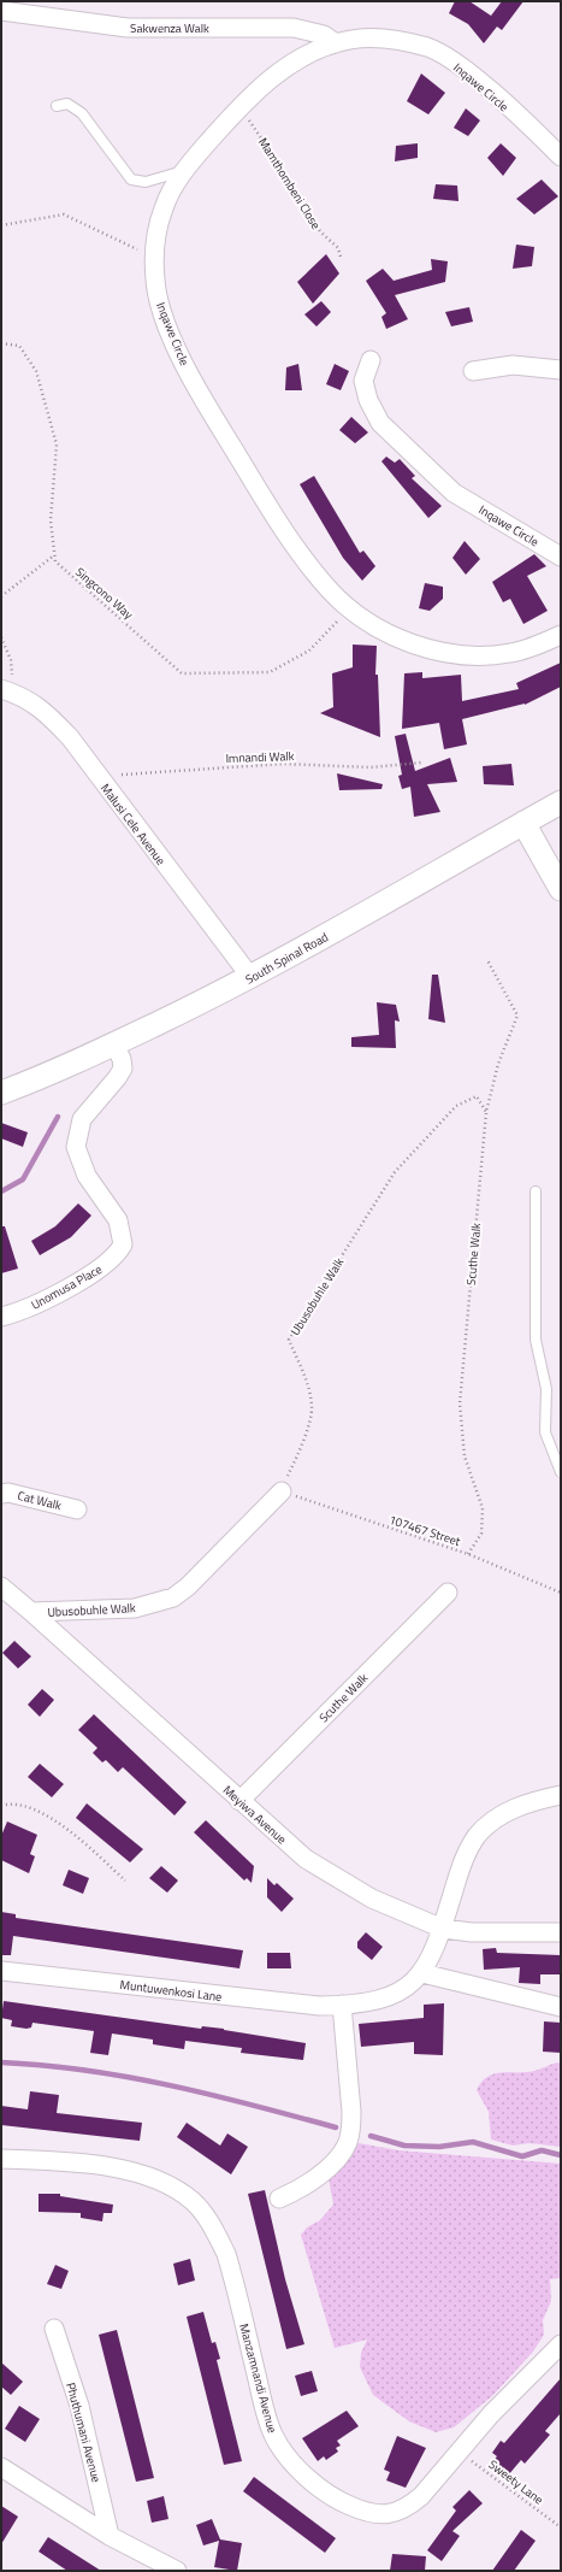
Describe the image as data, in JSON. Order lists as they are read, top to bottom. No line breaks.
{"streets":{"street":["Sakwenza Walk","Inqawe Circle","Malusi Cele Avenue","South Spinal Road","Scuthe Walk","Unomusa Place","Ubusobuhle Walk","Cat Walk","Meyiwa Avenue","Muntuwenkosi Lane","Manzamnandi Avenue","Phuthumani Avenue"],"path":["Mamthombeni Close","Singcono Way","Imnandi Walk","107467 Street","Sweety Lane"]},"crossings":[["Sakwenza Walk","Inqawe Circle"],["Inqawe Circle","Mamthombeni Close"],["Inqawe Circle","Singcono Way"],["Imnandi Walk","Malusi Cele Avenue"],["Malusi Cele Avenue","South Spinal Road"],["South Spinal Road","Unomusa Place"],["Scuthe Walk","Ubusobuhle Walk"],["Scuthe Walk","107467 Street"],["Scuthe Walk","Meyiwa Avenue"],["Ubusobuhle Walk","107467 Street"],["Ubusobuhle Walk","Meyiwa Avenue"],["Meyiwa Avenue","Muntuwenkosi Lane"],["Manzamnandi Avenue","Sweety Lane"]]}
